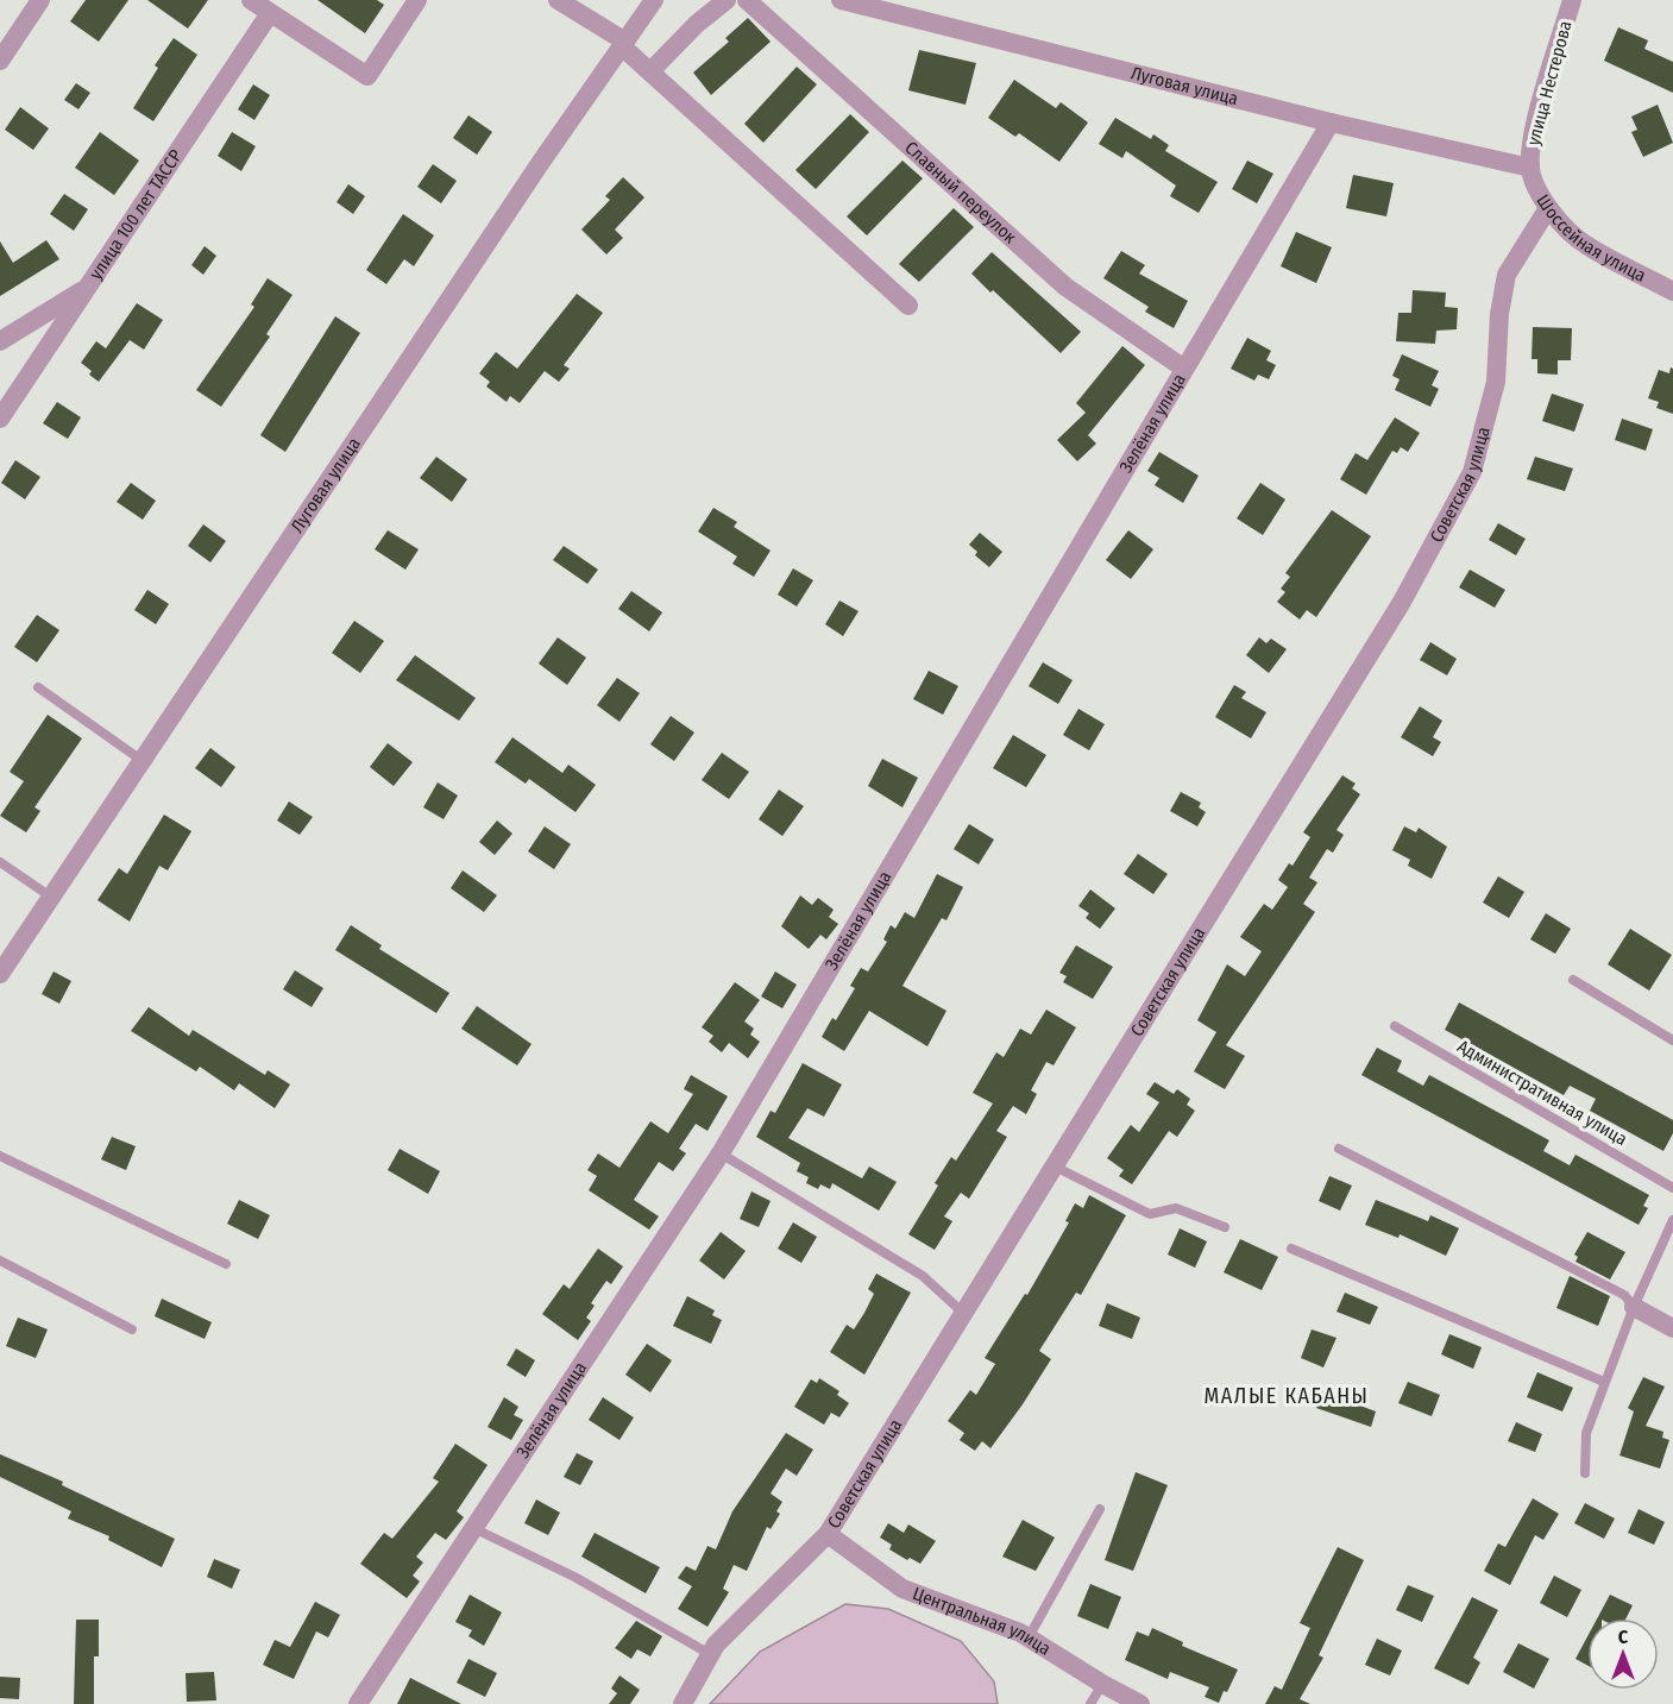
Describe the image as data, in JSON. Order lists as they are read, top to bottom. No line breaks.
{"streets":{"street":["улица Нестерова","Луговая улица","Славный переулок","улица 100 лет ТАССР","Шоссейная улица","Зелёная улица","Советская улица","Центральная улица"],"lane":["Административная улица"]},"crossings":[["улица Нестерова","Луговая улица"],["улица Нестерова","Шоссейная улица"],["Луговая улица","Шоссейная улица"],["Луговая улица","Зелёная улица"],["Славный переулок","Зелёная улица"],["Шоссейная улица","Советская улица"],["Советская улица","Центральная улица"]],"districts":["МАЛЫЕ КАБАНЫ"],"north":"top"}
